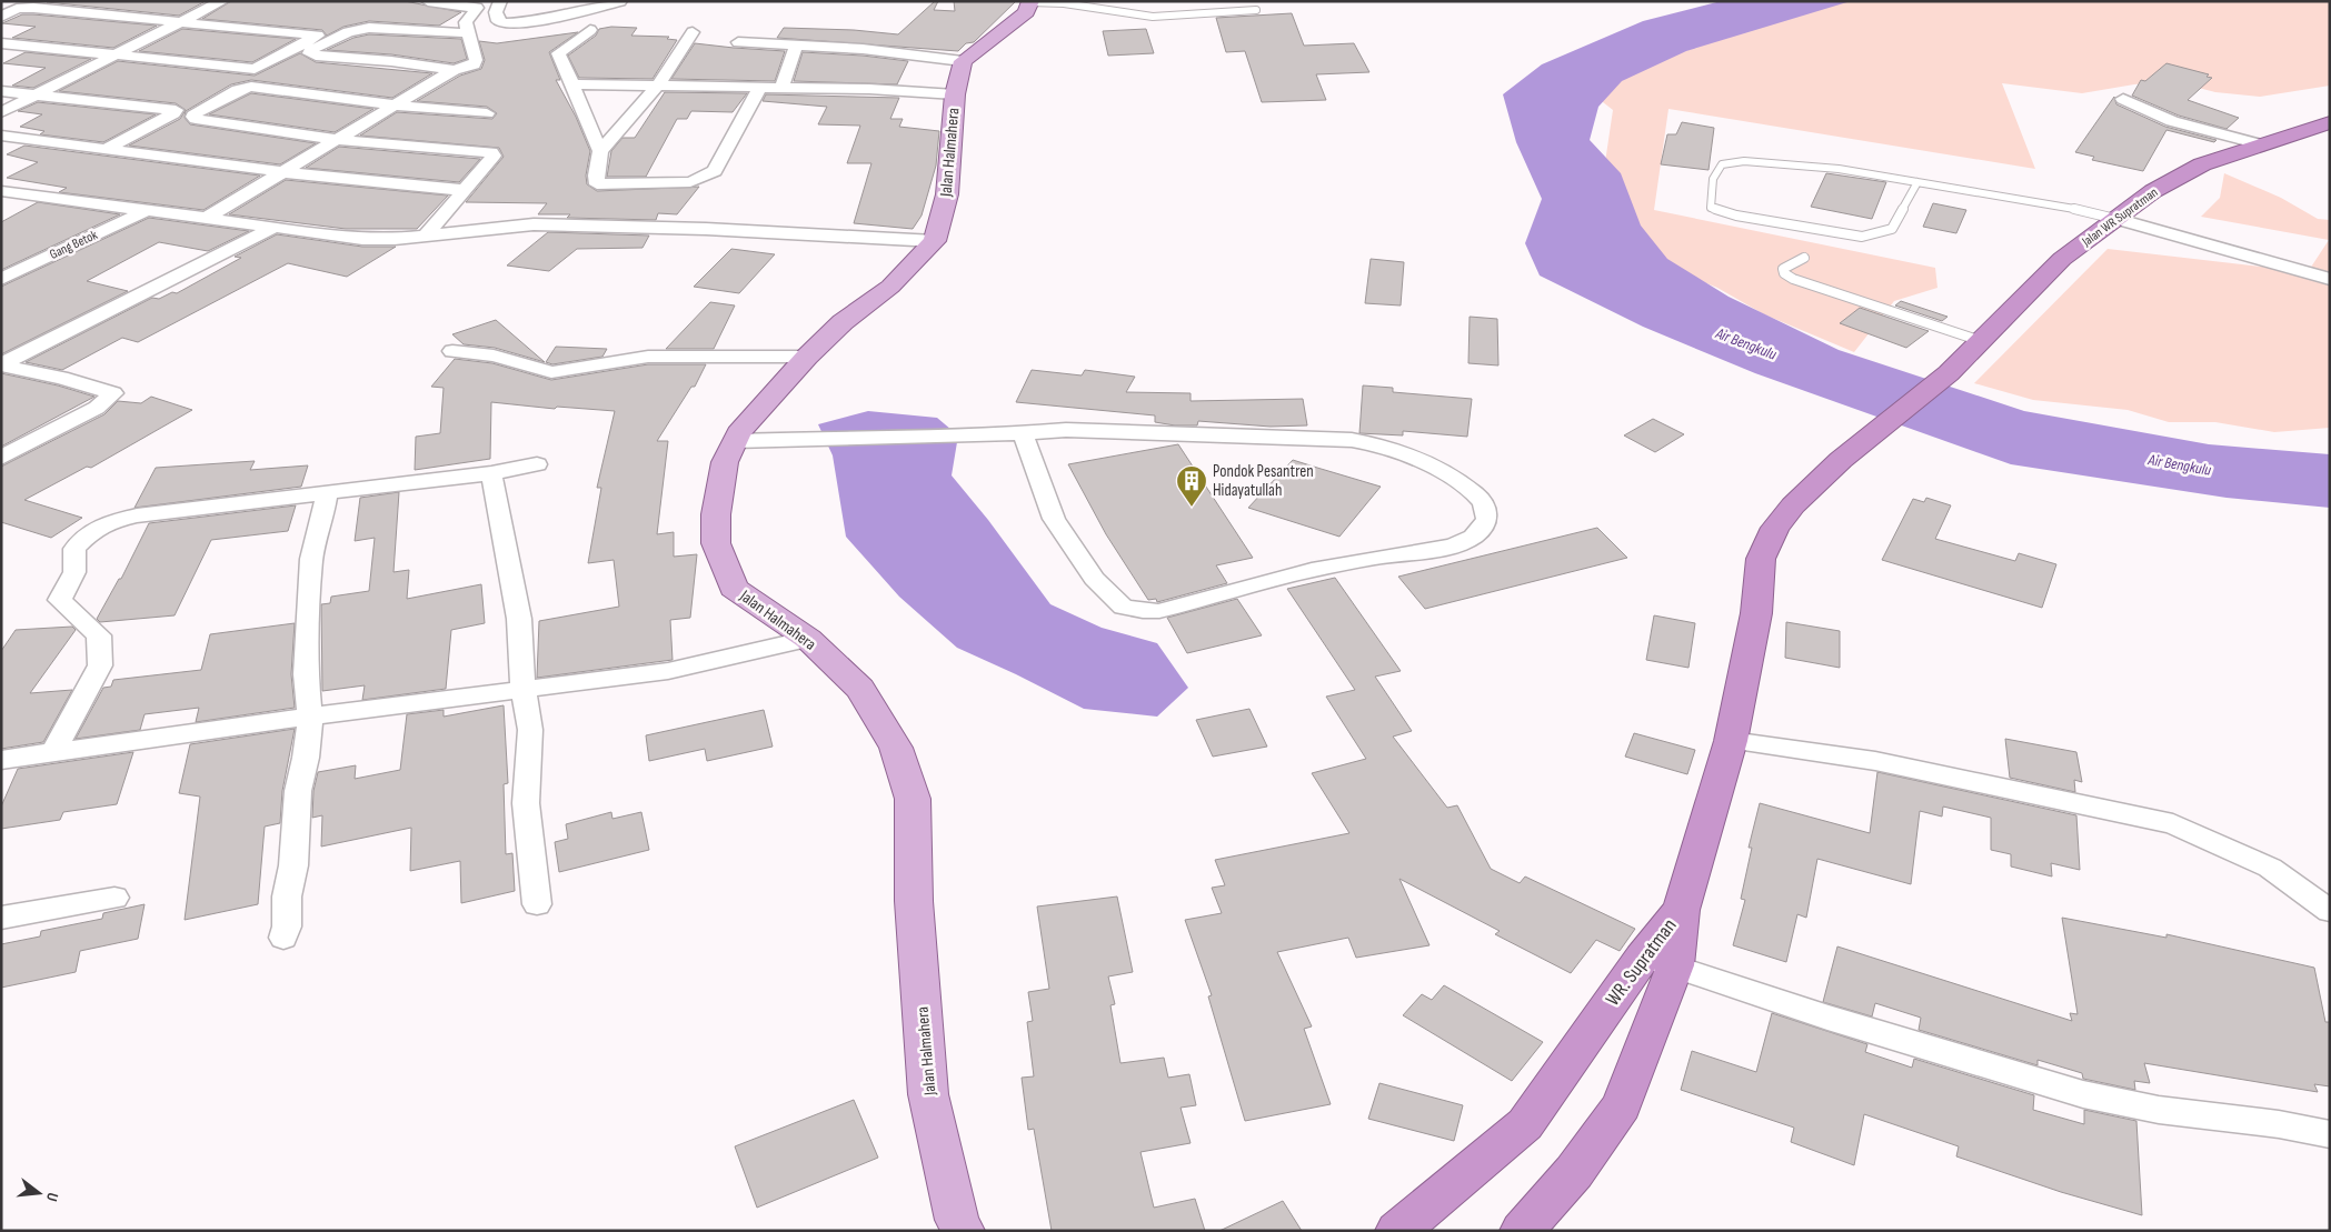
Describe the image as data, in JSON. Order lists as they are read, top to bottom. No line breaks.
{"streets":{"highway":["Jalan WR Supratman","WR. Supratman"],"main road":["Jalan Halmahera"],"street":["Gang Betok"]},"crossings":[["Jalan WR Supratman","WR. Supratman"]],"water":["Air Bengkulu"],"places":{"building":["Pondok Pesantren Hidayatullah"]},"north":"right"}
